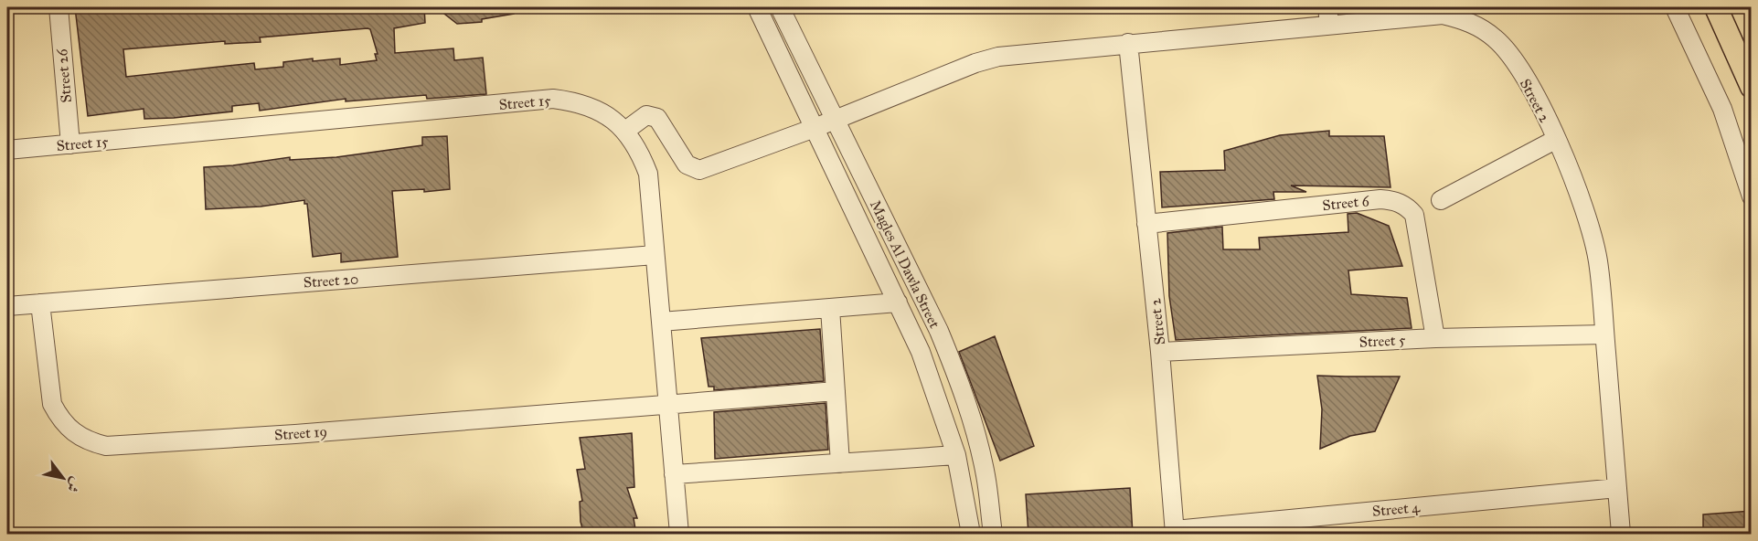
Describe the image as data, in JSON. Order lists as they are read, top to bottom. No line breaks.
{"streets":{"street":["Street 26","Street 2","Street 15","Street 6","Magles Al Dawla Street","Street 20","Street 5","Street 19","Street 4"]},"crossings":[["Street 26","Street 15"],["Street 2","Street 15"],["Street 2","Street 6"],["Street 2","Magles Al Dawla Street"],["Street 2","Street 5"],["Street 2","Street 4"],["Street 15","Street 20"],["Street 15","Street 19"],["Street 6","Street 5"],["Street 20","Street 19"]],"north":"bottom right"}
